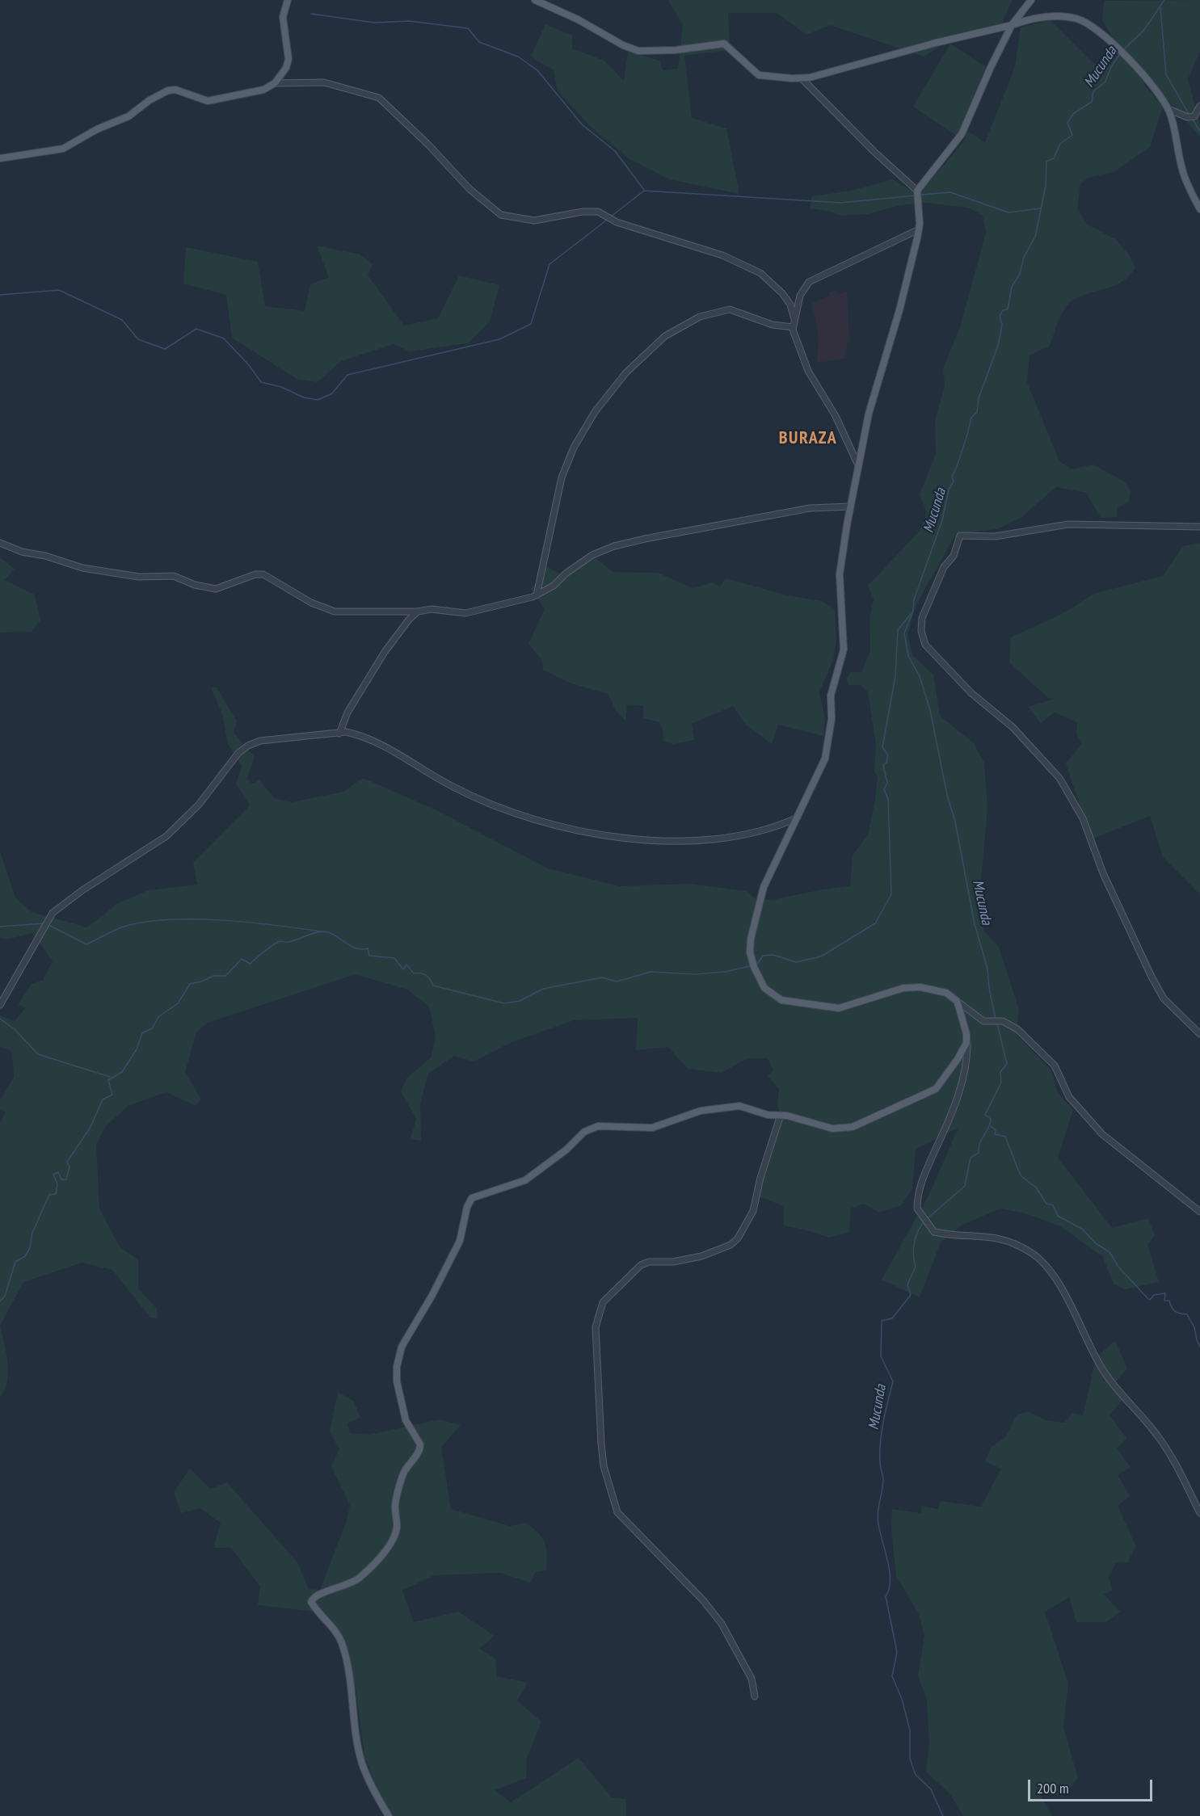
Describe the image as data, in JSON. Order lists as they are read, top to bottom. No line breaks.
{"districts":["BURAZA"],"water":["Mucunda"],"scale_bar":"200 m"}
